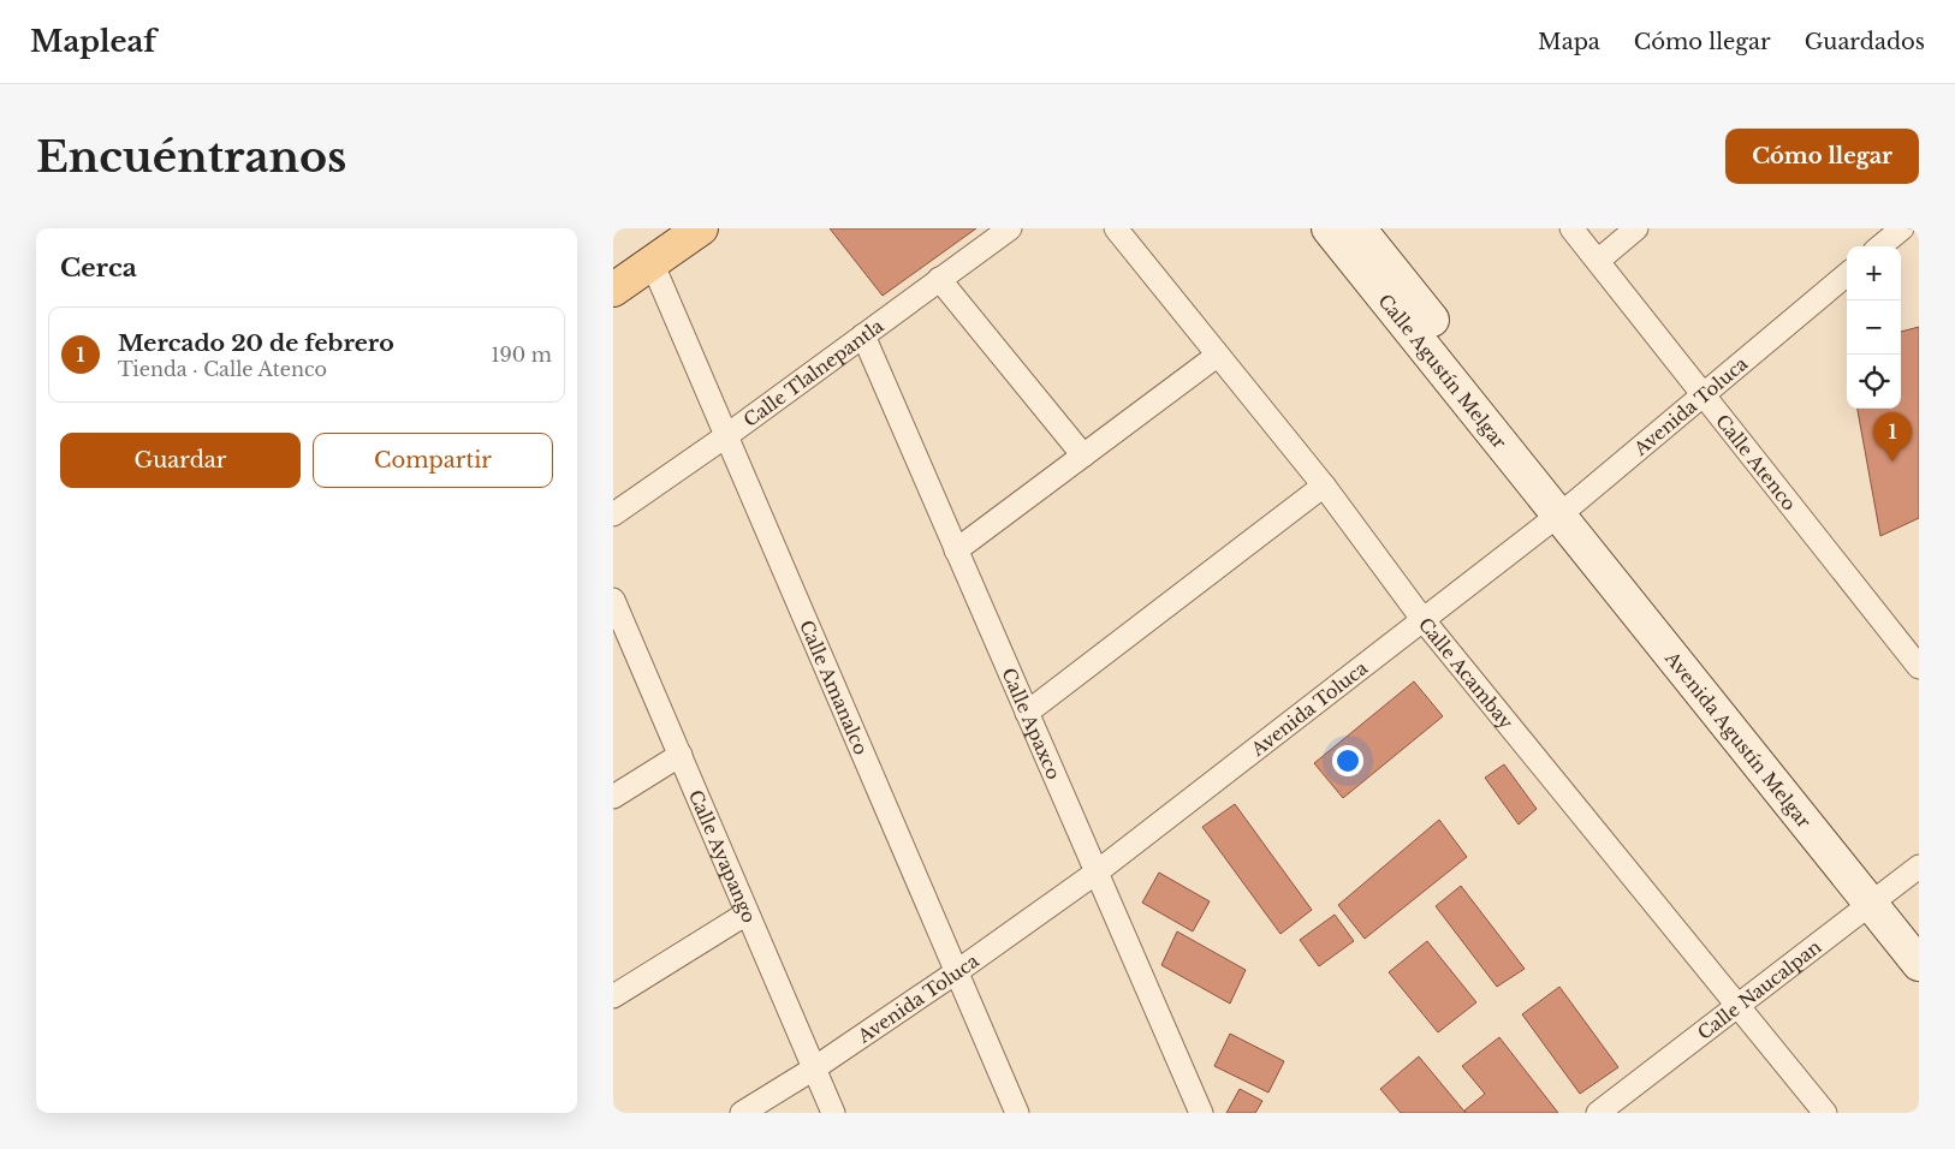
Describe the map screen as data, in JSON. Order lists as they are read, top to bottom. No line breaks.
{"streets":{"street":["Calle Agustín Melgar","Calle Tlalnepantla","Avenida Toluca","Calle Atenco","Calle Acambay","Calle Amanalco","Calle Apaxco","Avenida Agustín Melgar","Calle Ayapango","Calle Naucalpan"]},"crossings":[["Calle Agustín Melgar","Avenida Toluca"],["Calle Agustín Melgar","Avenida Agustín Melgar"],["Calle Tlalnepantla","Calle Amanalco"],["Calle Tlalnepantla","Calle Apaxco"],["Avenida Toluca","Calle Atenco"],["Avenida Toluca","Calle Acambay"],["Avenida Toluca","Calle Amanalco"],["Avenida Toluca","Calle Apaxco"],["Avenida Toluca","Avenida Agustín Melgar"],["Avenida Toluca","Calle Ayapango"],["Calle Acambay","Calle Naucalpan"],["Avenida Agustín Melgar","Calle Naucalpan"]],"page":{"header":"Mapleaf","nav":["Mapa","Cómo llegar","Guardados"],"buttons":["Cómo llegar",["Guardar","Compartir"]],"title":"Encuéntranos","heading":"Cerca","map_buttons":["+","−"],"list":[{"mark":"1","name":"Mercado 20 de febrero","note":"Tienda · Calle Atenco","value":"190 m"}],"pins":"1"}}
